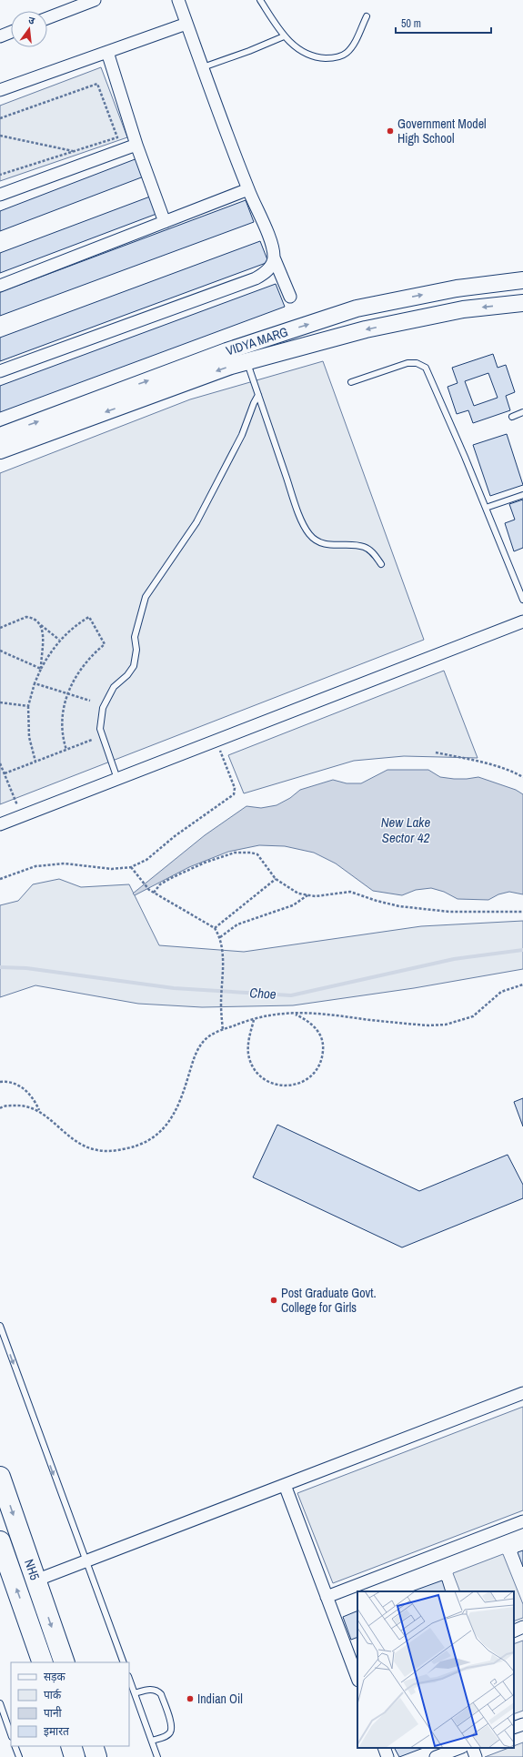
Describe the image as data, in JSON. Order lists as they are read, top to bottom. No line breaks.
{"streets":{"highway":["NH5"],"main road":["VIDYA MARG"]},"water":["New Lake Sector 42","Choe"],"places":["Government Model High School","Post Graduate Govt. College for Girls","Indian Oil"],"legend":["सड़क","पार्क","पानी","इमारत"],"scale_bar":"50 m","north":"top"}
